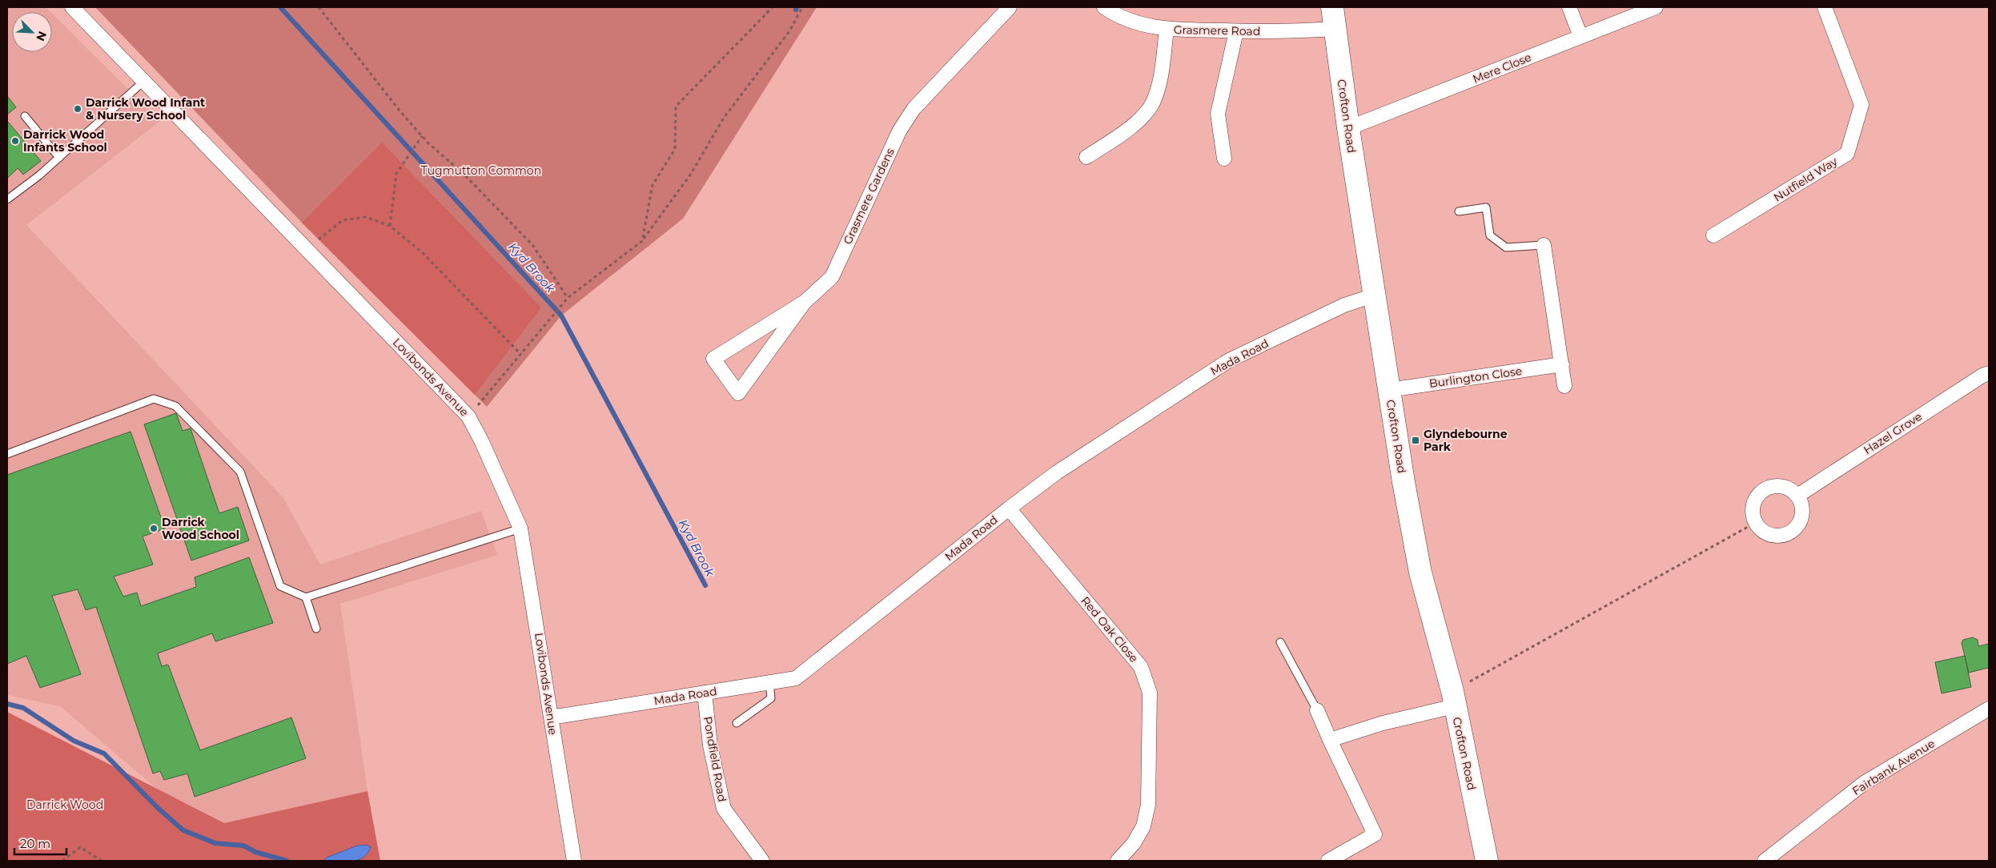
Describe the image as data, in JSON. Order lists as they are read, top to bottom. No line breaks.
{"streets":{"main road":["Crofton Road"],"street":["Grasmere Road","Mere Close","Nutfield Way","Grasmere Gardens","Mada Road","Lovibonds Avenue","Burlington Close","Hazel Grove","Red Oak Close","Pondfield Road","Fairbank Avenue"]},"crossings":[["Grasmere Road","Crofton Road"],["Mere Close","Crofton Road"],["Crofton Road","Mada Road"],["Crofton Road","Burlington Close"],["Mada Road","Lovibonds Avenue"],["Mada Road","Red Oak Close"],["Mada Road","Pondfield Road"]],"water":["Kyd Brook"],"parks":["Tugmutton Common","Darrick Wood"],"places":{"other":["Darrick Wood Infant & Nursery School","Darrick Wood Infants School","Darrick Wood School"],"transit":["Glyndebourne Park"]},"scale_bar":"20 m","north":"bottom right"}
